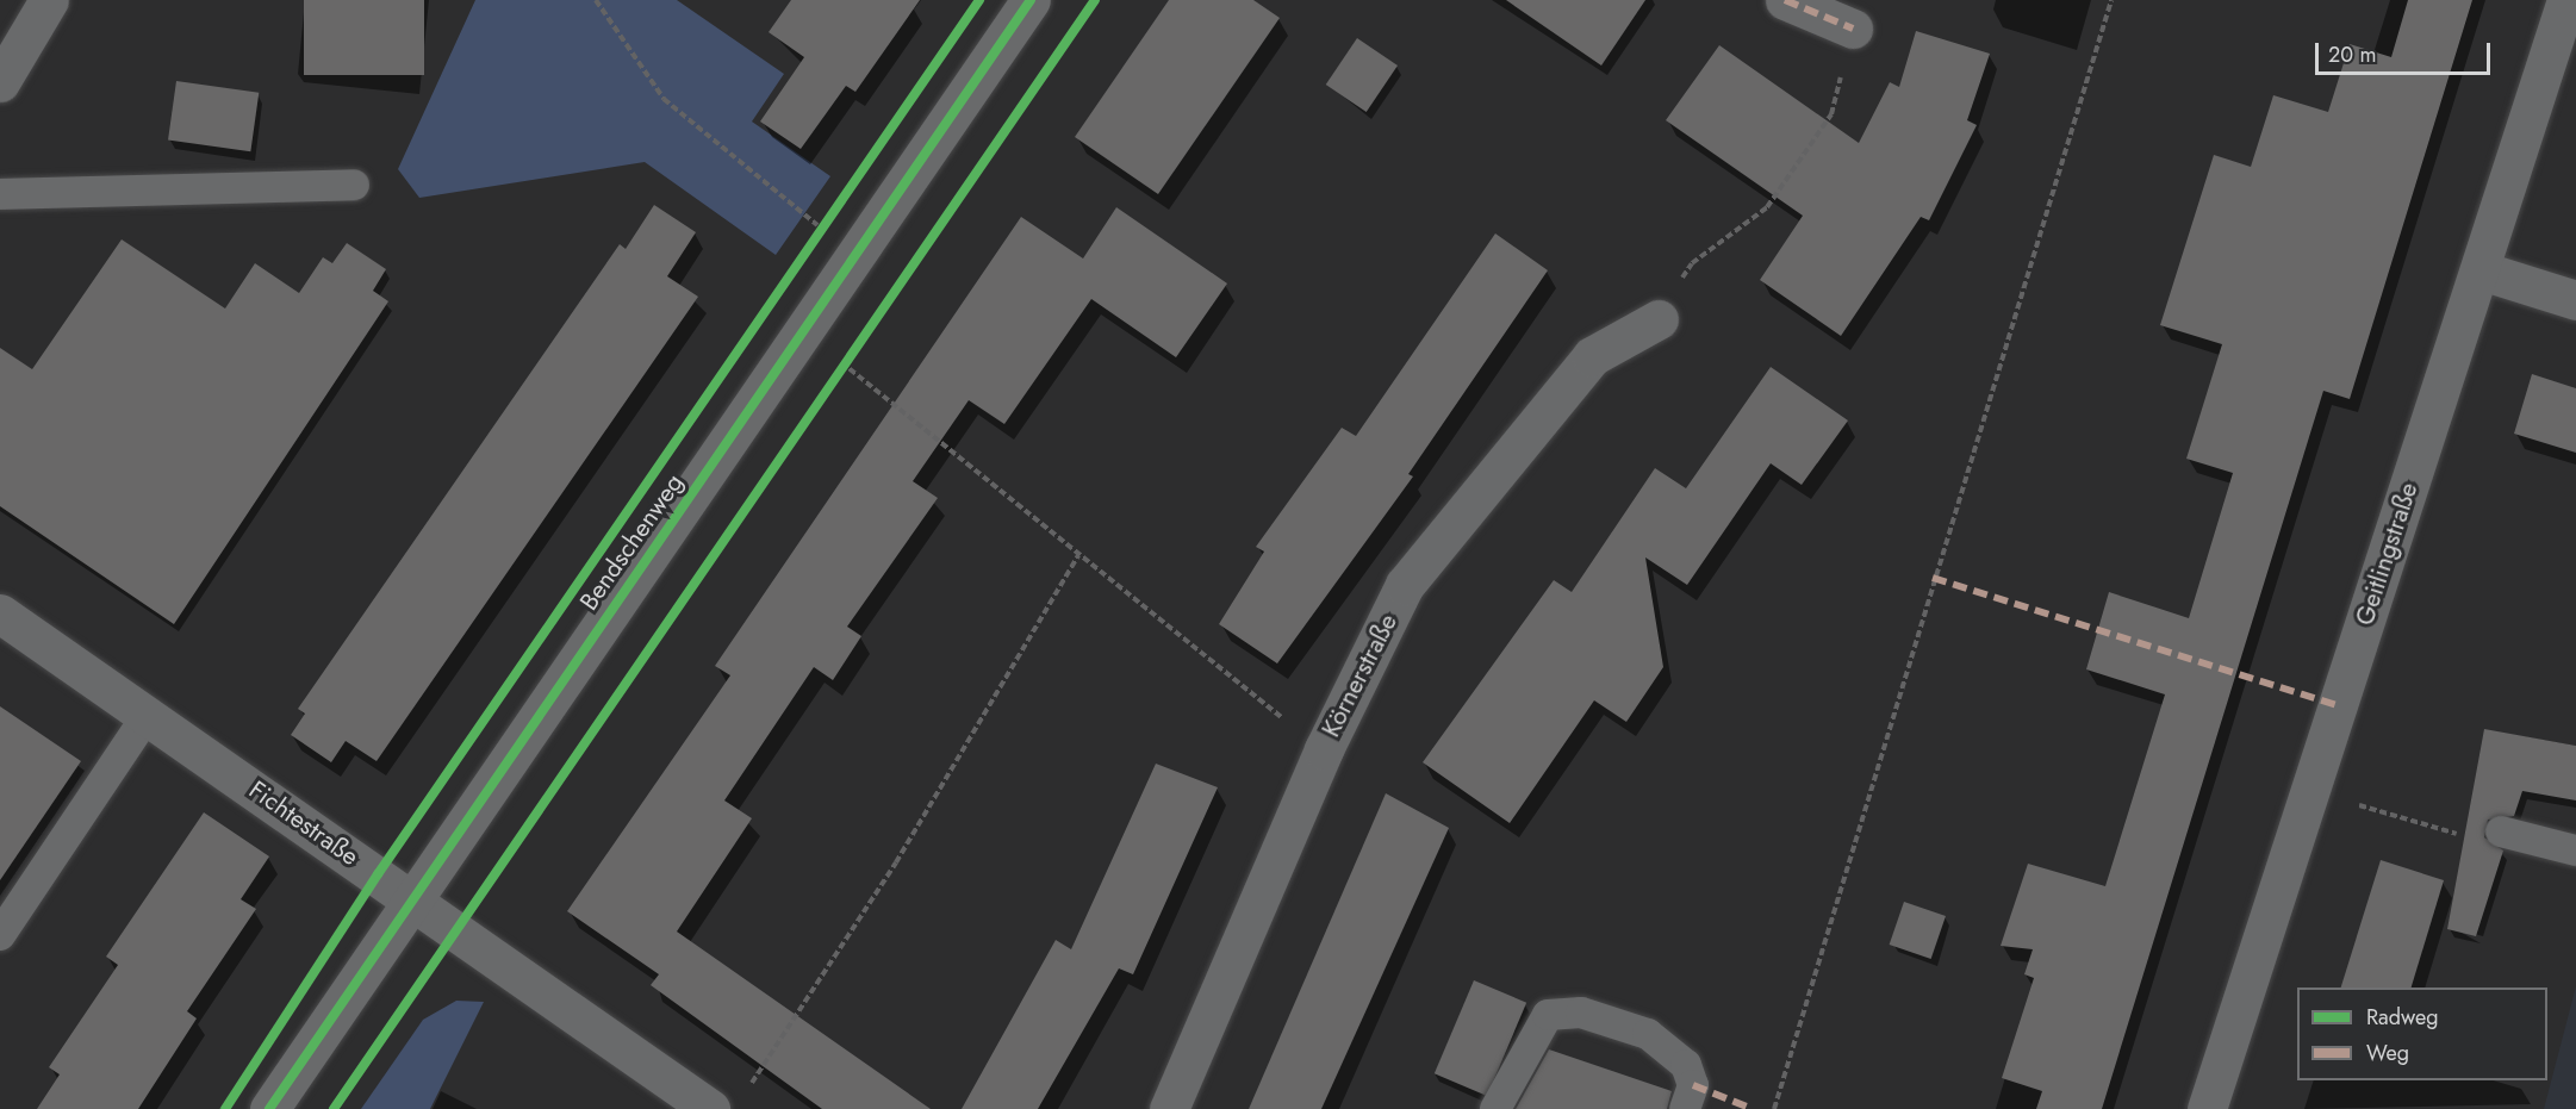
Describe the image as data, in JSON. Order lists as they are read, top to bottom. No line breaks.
{"streets":{"street":["Bendschenweg","Geitlingstraße","Körnerstraße","Fichtestraße"]},"crossings":[["Bendschenweg","Fichtestraße"]],"legend":["Radweg","Weg"],"scale_bar":"20 m"}
